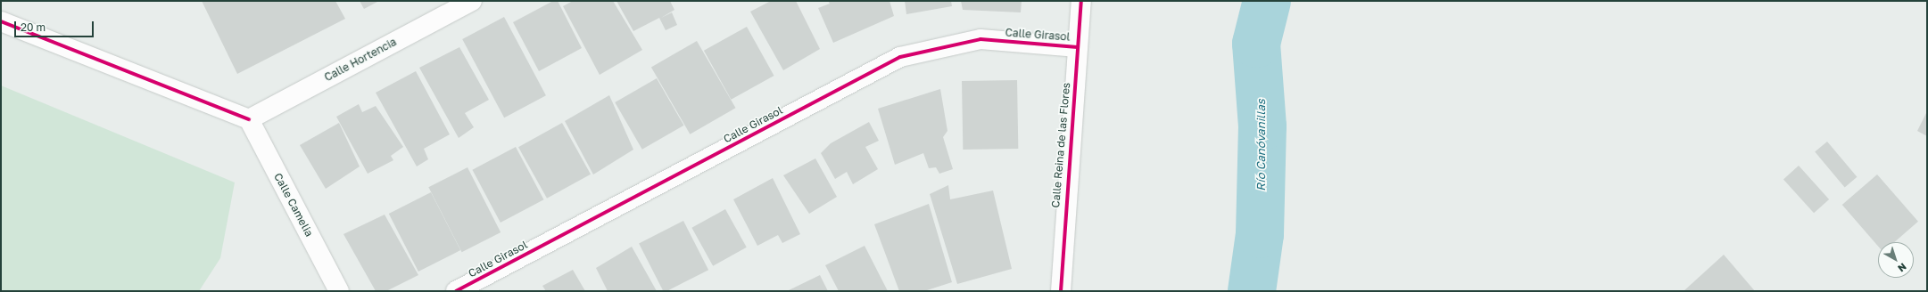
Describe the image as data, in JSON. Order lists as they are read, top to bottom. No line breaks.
{"streets":{"street":["Calle Girasol","Calle Hortencia","Calle Reina de las Flores","Calle Camelia"]},"crossings":[["Calle Girasol","Calle Reina de las Flores"],["Calle Hortencia","Calle Camelia"]],"water":["Río Canóvanillas"],"scale_bar":"20 m","north":"bottom right"}
